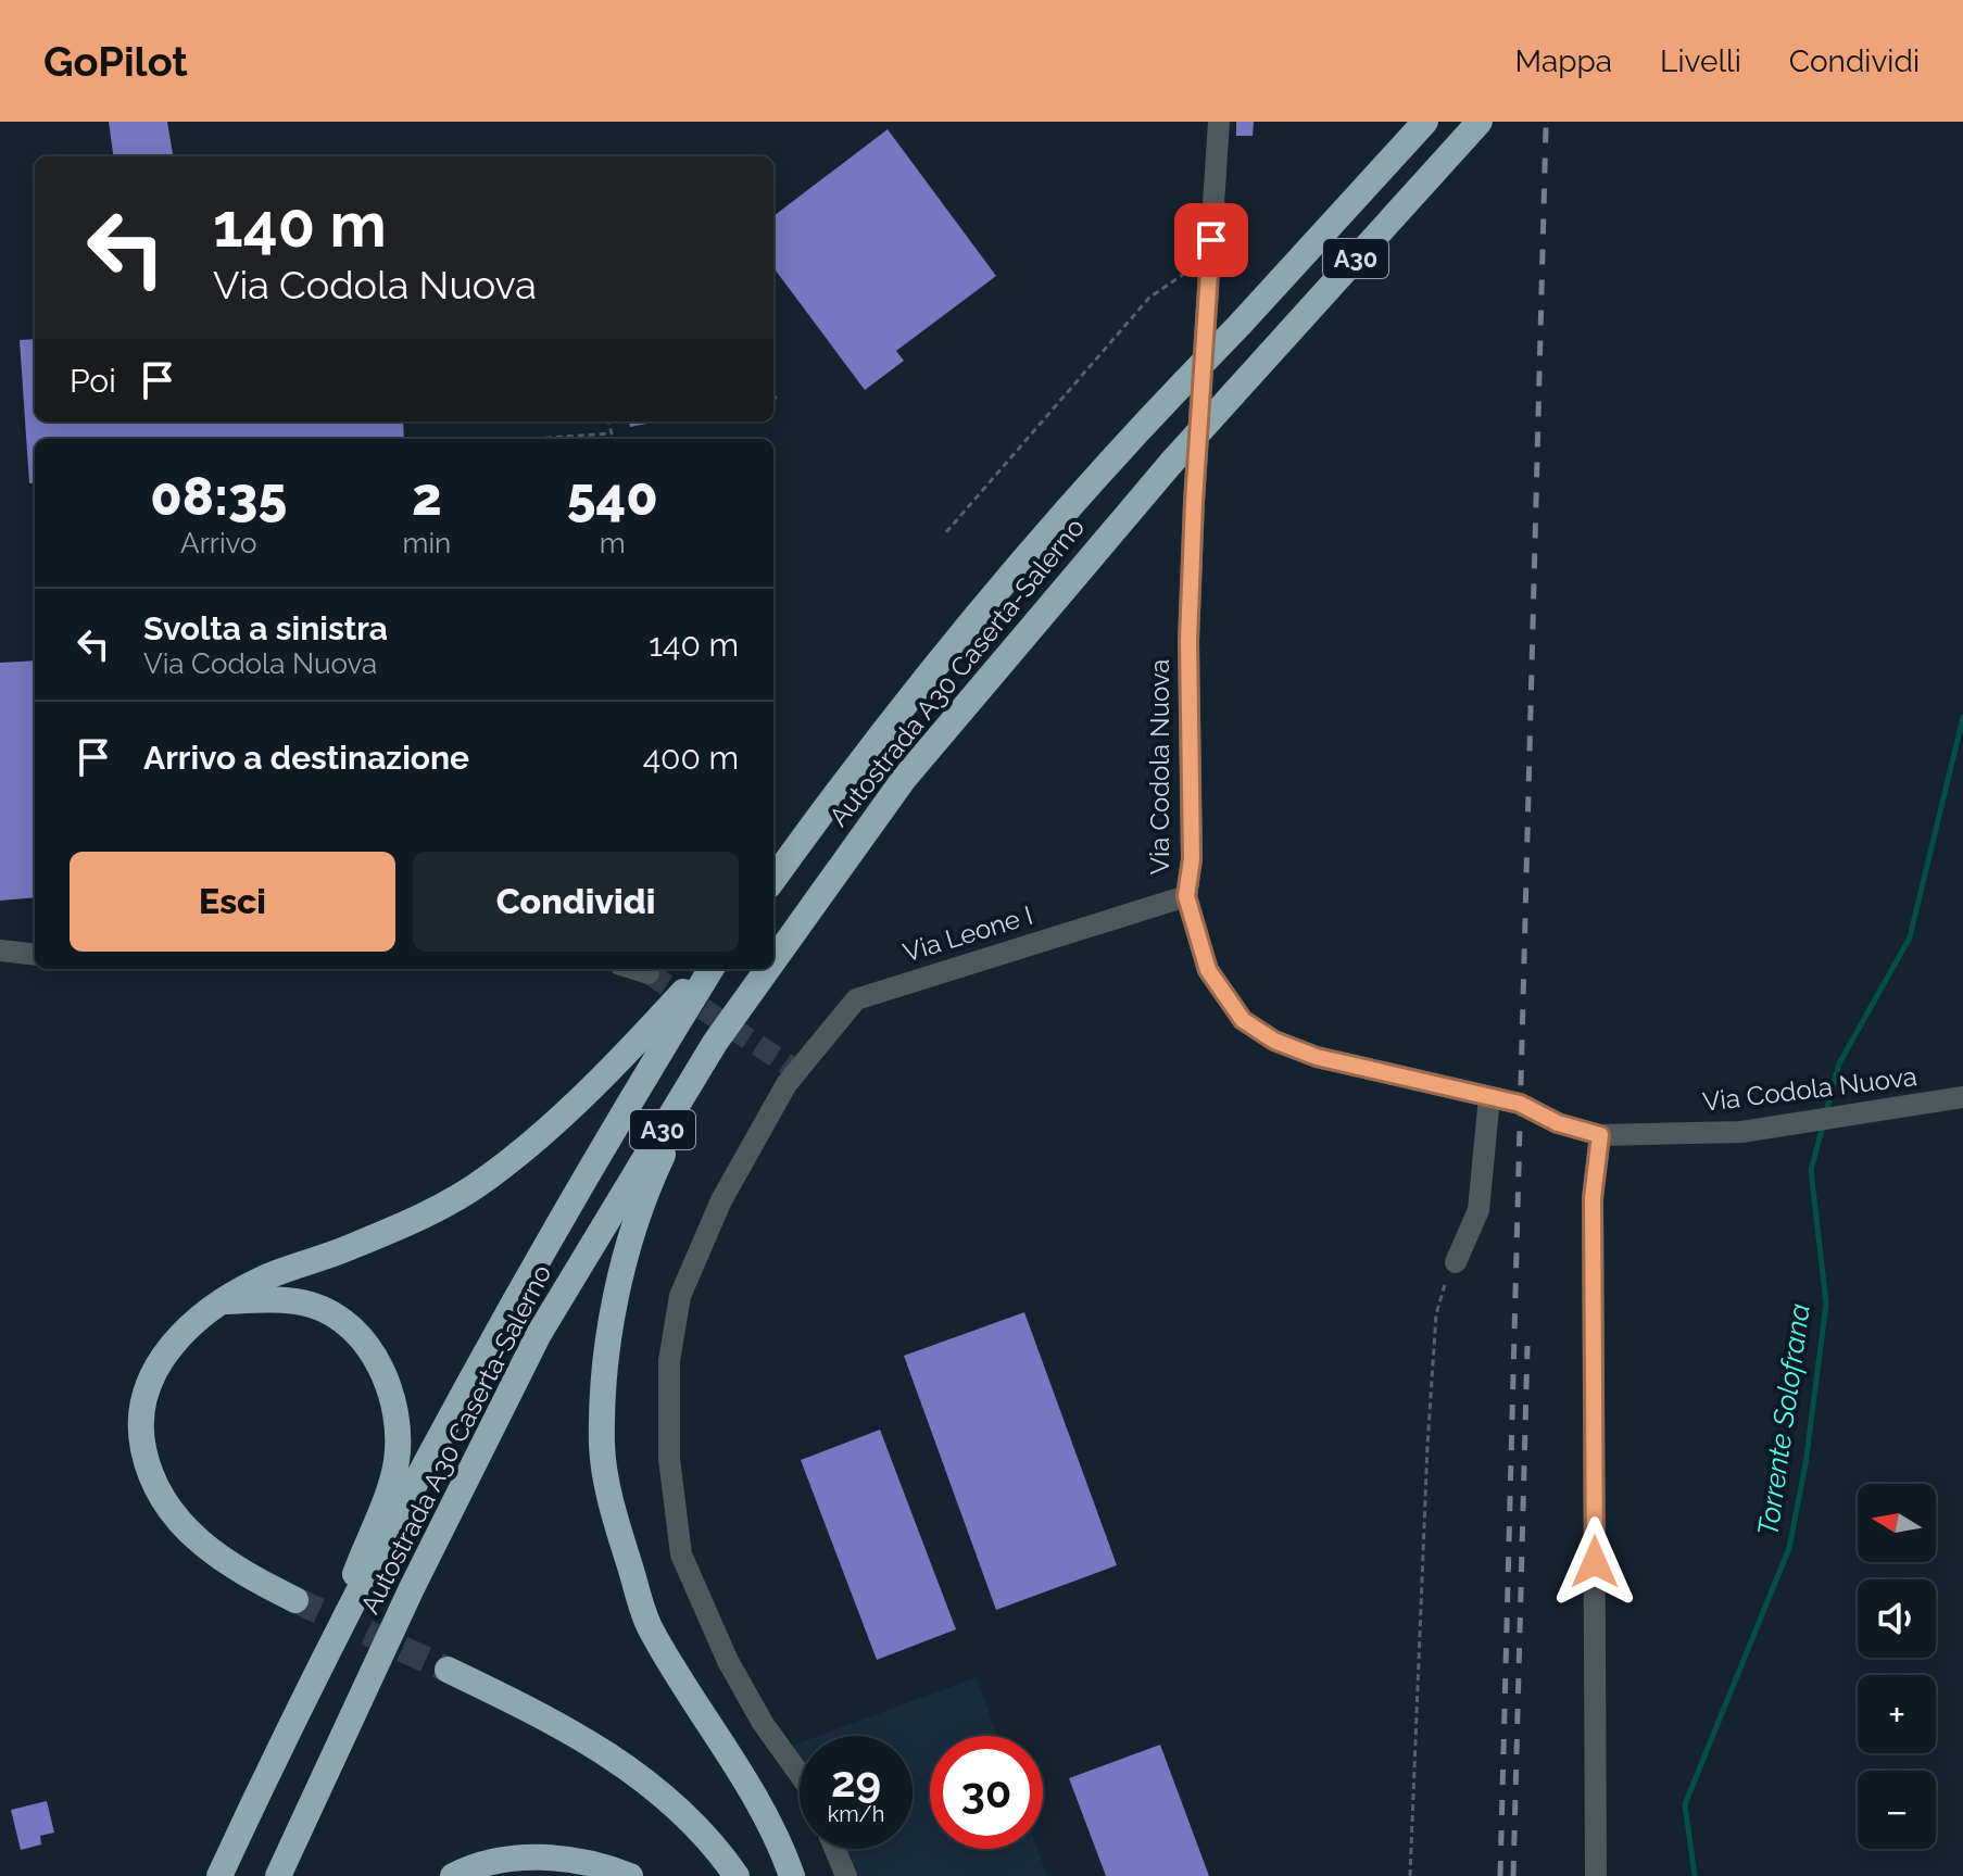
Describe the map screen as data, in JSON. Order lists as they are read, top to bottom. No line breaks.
{"streets":{"highway":["A30","Autostrada A30 Caserta-Salerno"],"street":["Via Codola Nuova","Via Leone I"]},"crossings":[["Via Codola Nuova","Via Leone I"]],"water":["Torrente Solofrana"],"north":"left","page":{"header":"GoPilot","nav":["Mappa","Livelli","Condividi"],"turn":["140 m","Via Codola Nuova"],"then":"Poi","eta":["08:35","Arrivo","2","min","540","m"],"list":[{"name":"Svolta a sinistra","note":"Via Codola Nuova","value":"140 m"},{"name":"Arrivo a destinazione","value":"400 m"}],"buttons":["Esci","Condividi"],"map_buttons":["+","−"],"speed":"29 km/h","limit":"30"}}
